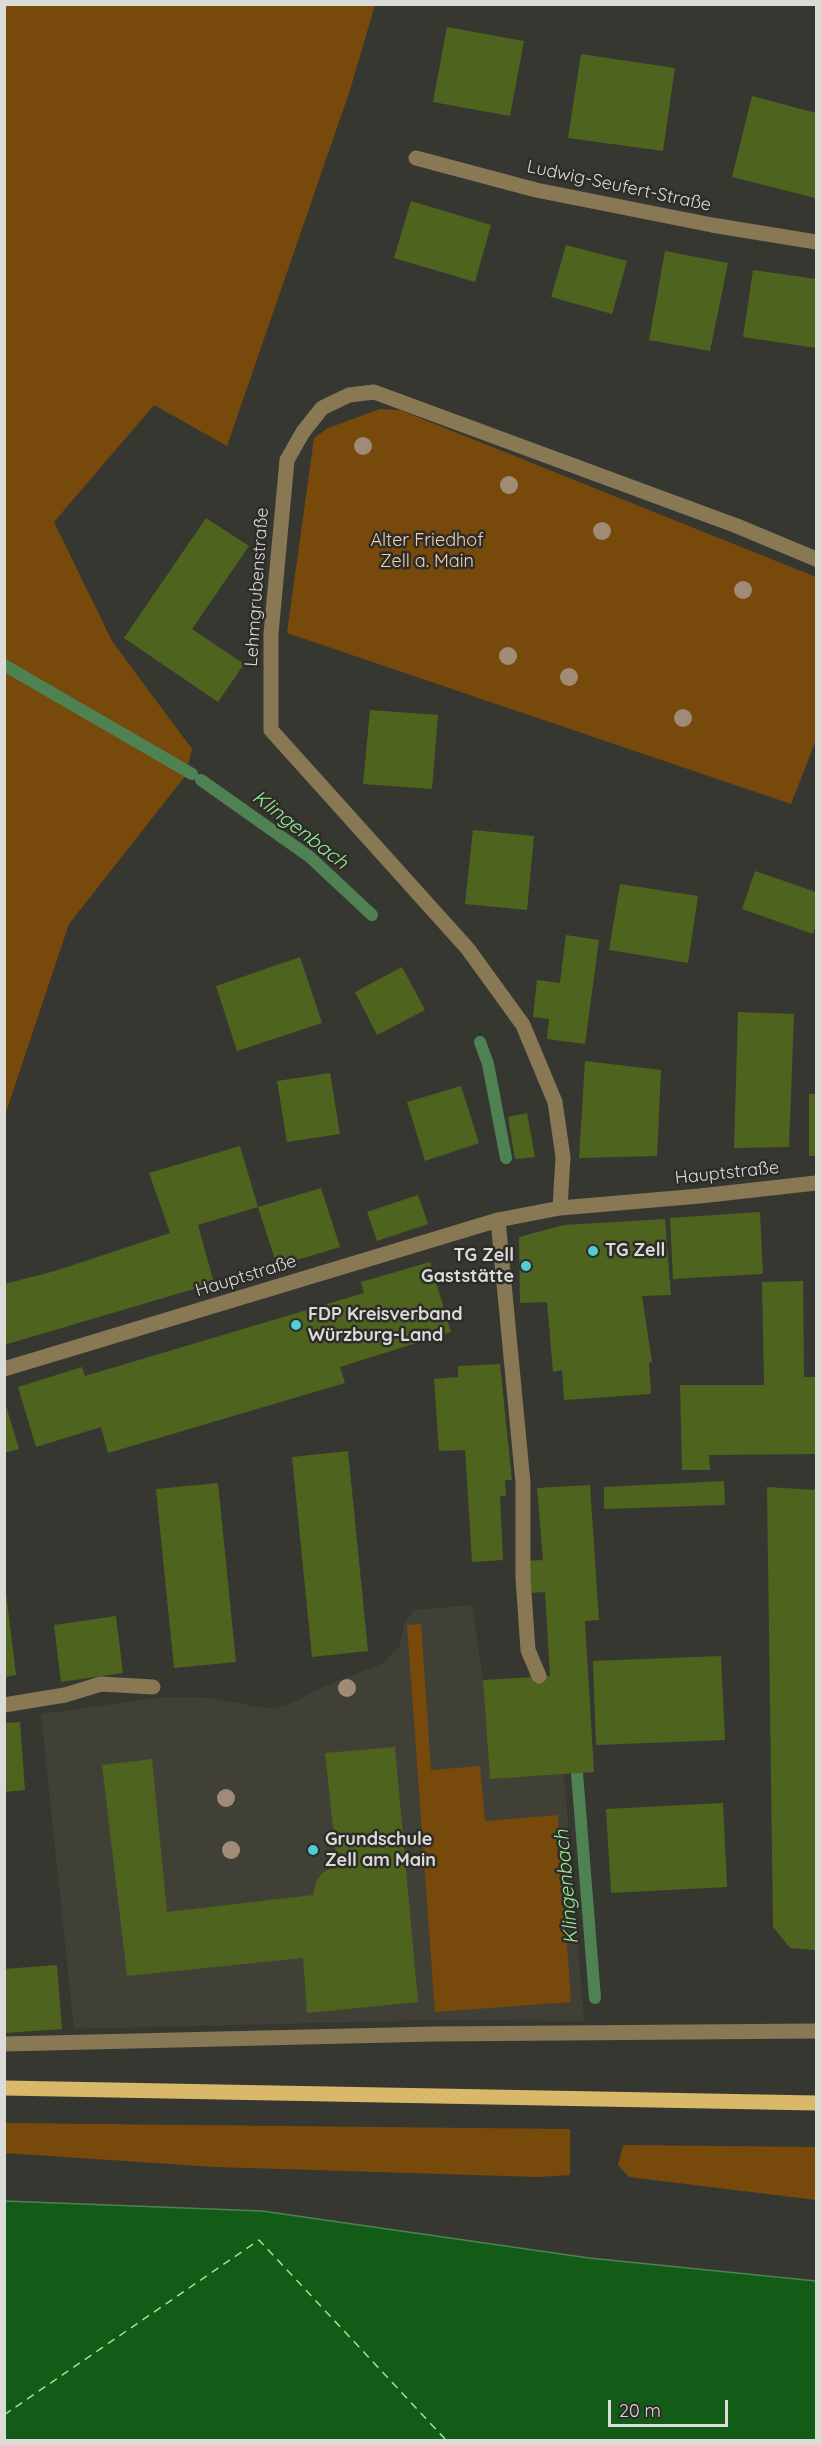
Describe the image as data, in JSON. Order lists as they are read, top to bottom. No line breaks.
{"streets":{"street":["Ludwig-Seufert-Straße","Lehmgrubenstraße","Hauptstraße"]},"crossings":[["Lehmgrubenstraße","Hauptstraße"]],"water":["Klingenbach"],"parks":["Alter Friedhof Zell a. Main"],"places":["TG Zell","TG Zell Gaststätte","FDP Kreisverband Würzburg-Land","Grundschule Zell am Main"],"scale_bar":"20 m"}
